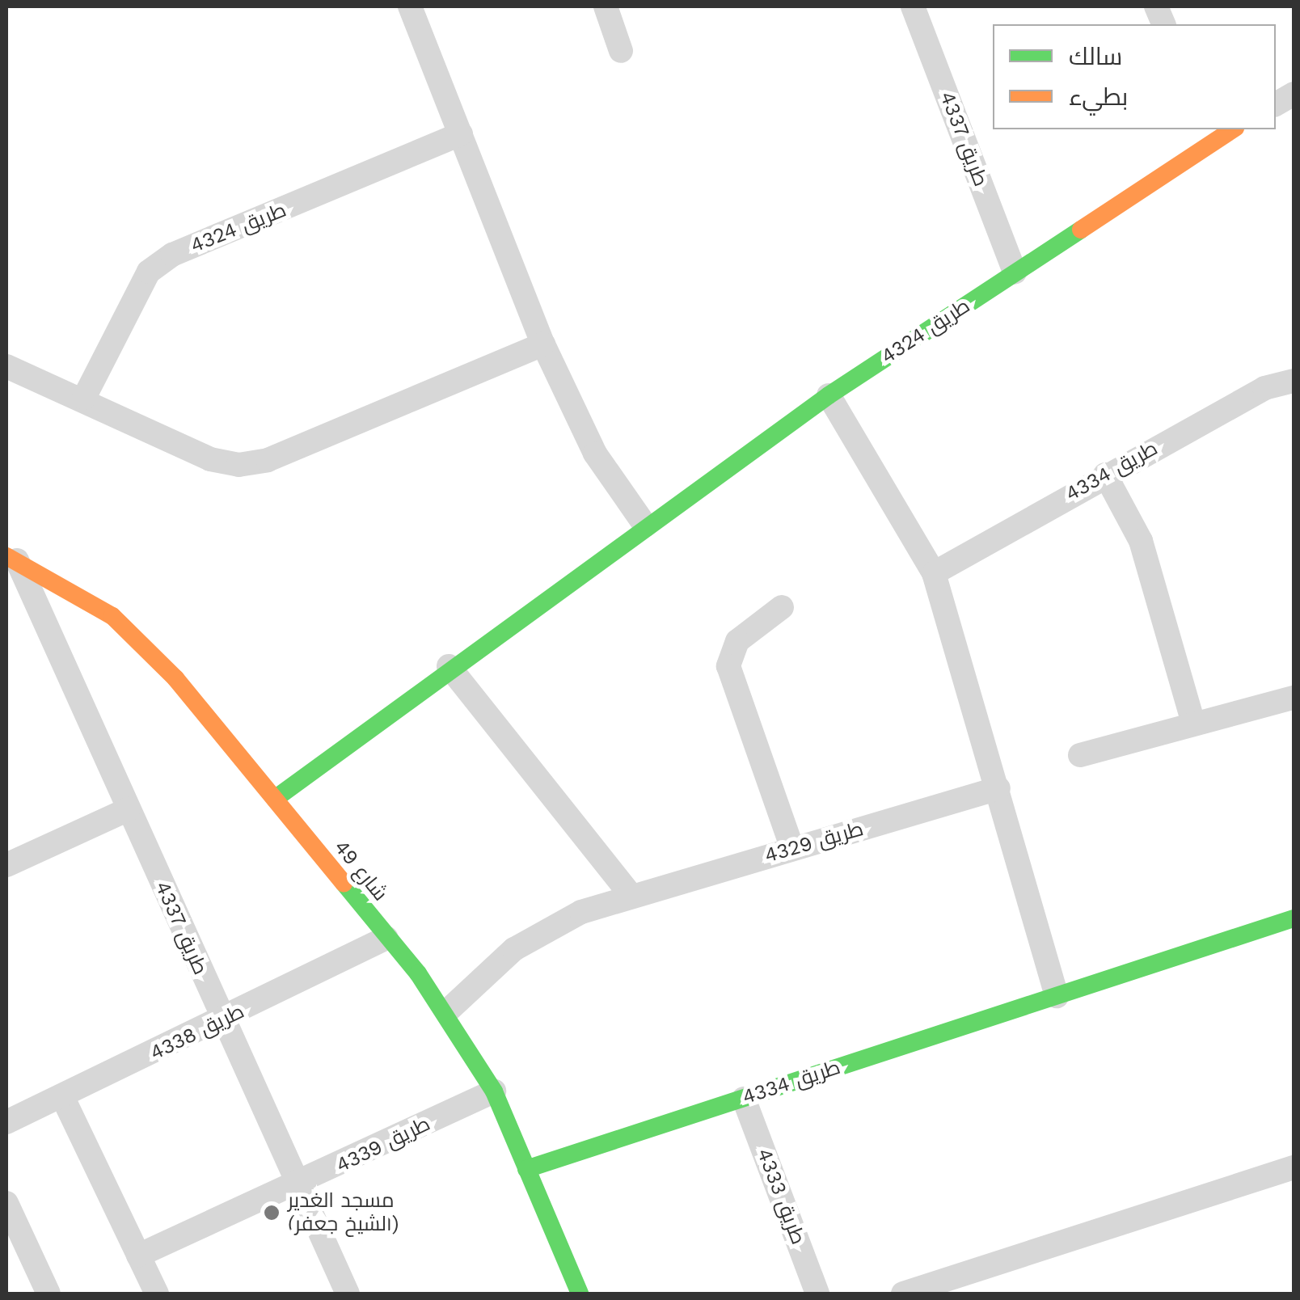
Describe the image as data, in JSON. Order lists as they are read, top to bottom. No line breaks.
{"streets":{"street":["طريق 4337","طريق 4324","طريق 4334","طريق 4329","شارع 49","طريق 4338","طريق 4339","طريق 4333"]},"crossings":[["طريق 4337","طريق 4324"],["طريق 4337","شارع 49"],["طريق 4337","طريق 4338"],["طريق 4337","طريق 4339"],["طريق 4324","شارع 49"],["طريق 4334","شارع 49"],["طريق 4334","طريق 4333"],["طريق 4329","شارع 49"],["شارع 49","طريق 4338"],["شارع 49","طريق 4339"]],"places":["مسجد الغدير (الشيخ جعفر)"],"legend":["سالك","بطيء"]}
